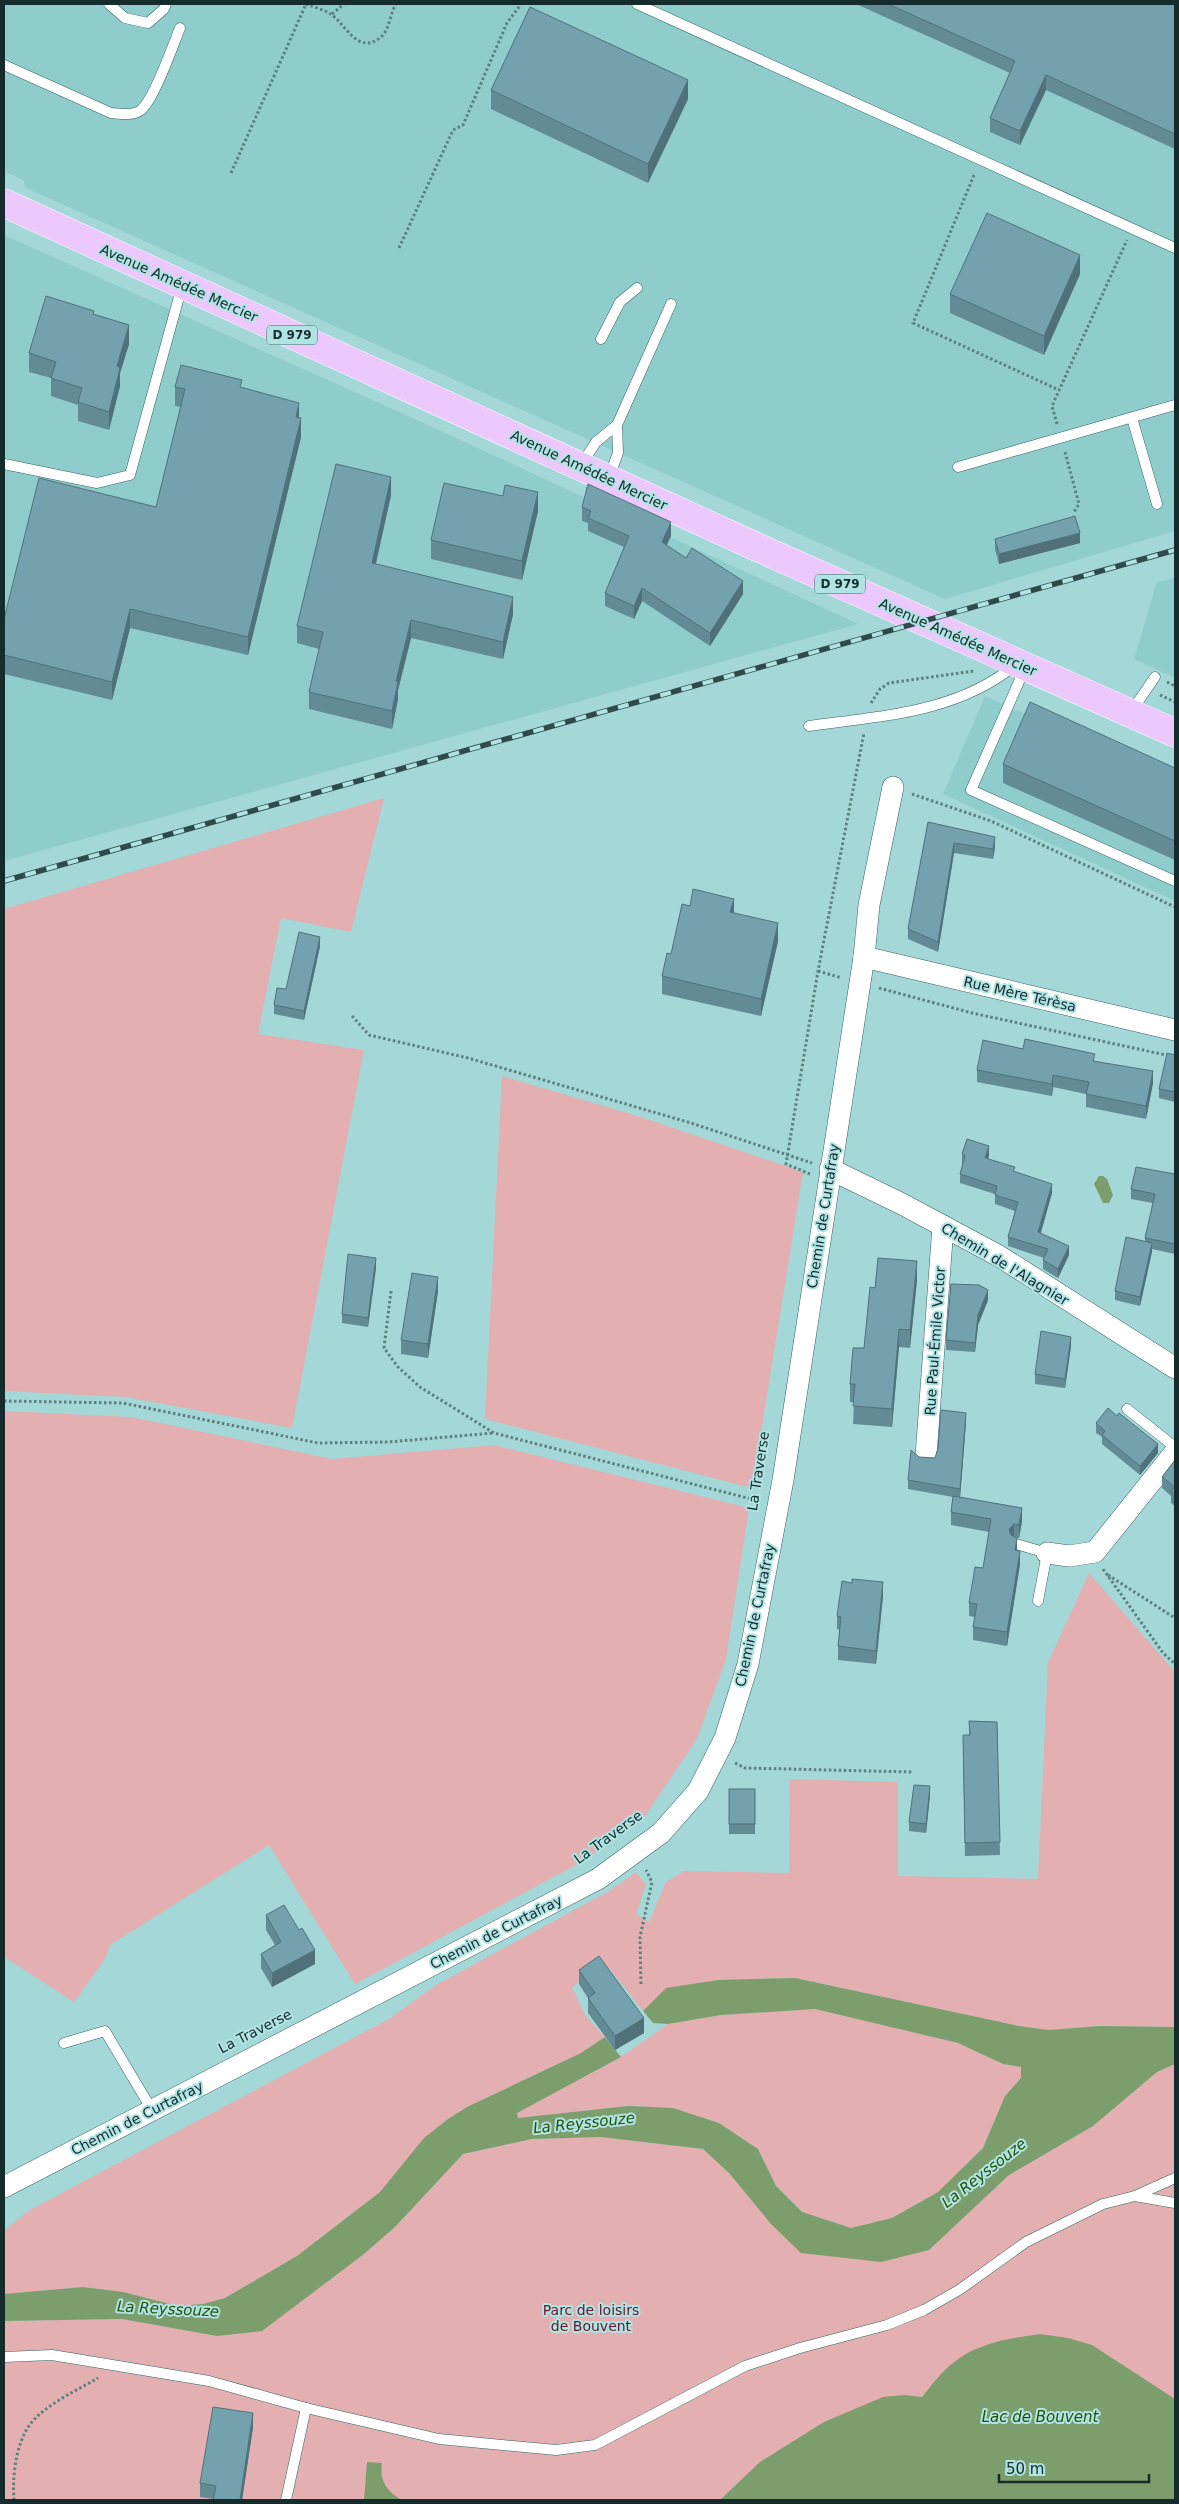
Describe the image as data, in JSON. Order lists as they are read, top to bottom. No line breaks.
{"streets":{"main road":["Avenue Amédée Mercier","D 979"],"street":["Rue Mère Térèsa","Chemin de Curtafray","Chemin de l'Alagnier","Rue Paul-Émile Victor"]},"crossings":[["Rue Mère Térèsa","Chemin de Curtafray"],["Chemin de Curtafray","Chemin de l'Alagnier"],["Chemin de l'Alagnier","Rue Paul-Émile Victor"]],"water":["La Reyssouze","Lac de Bouvent"],"parks":["Parc de loisirs de Bouvent"],"scale_bar":"50 m"}
